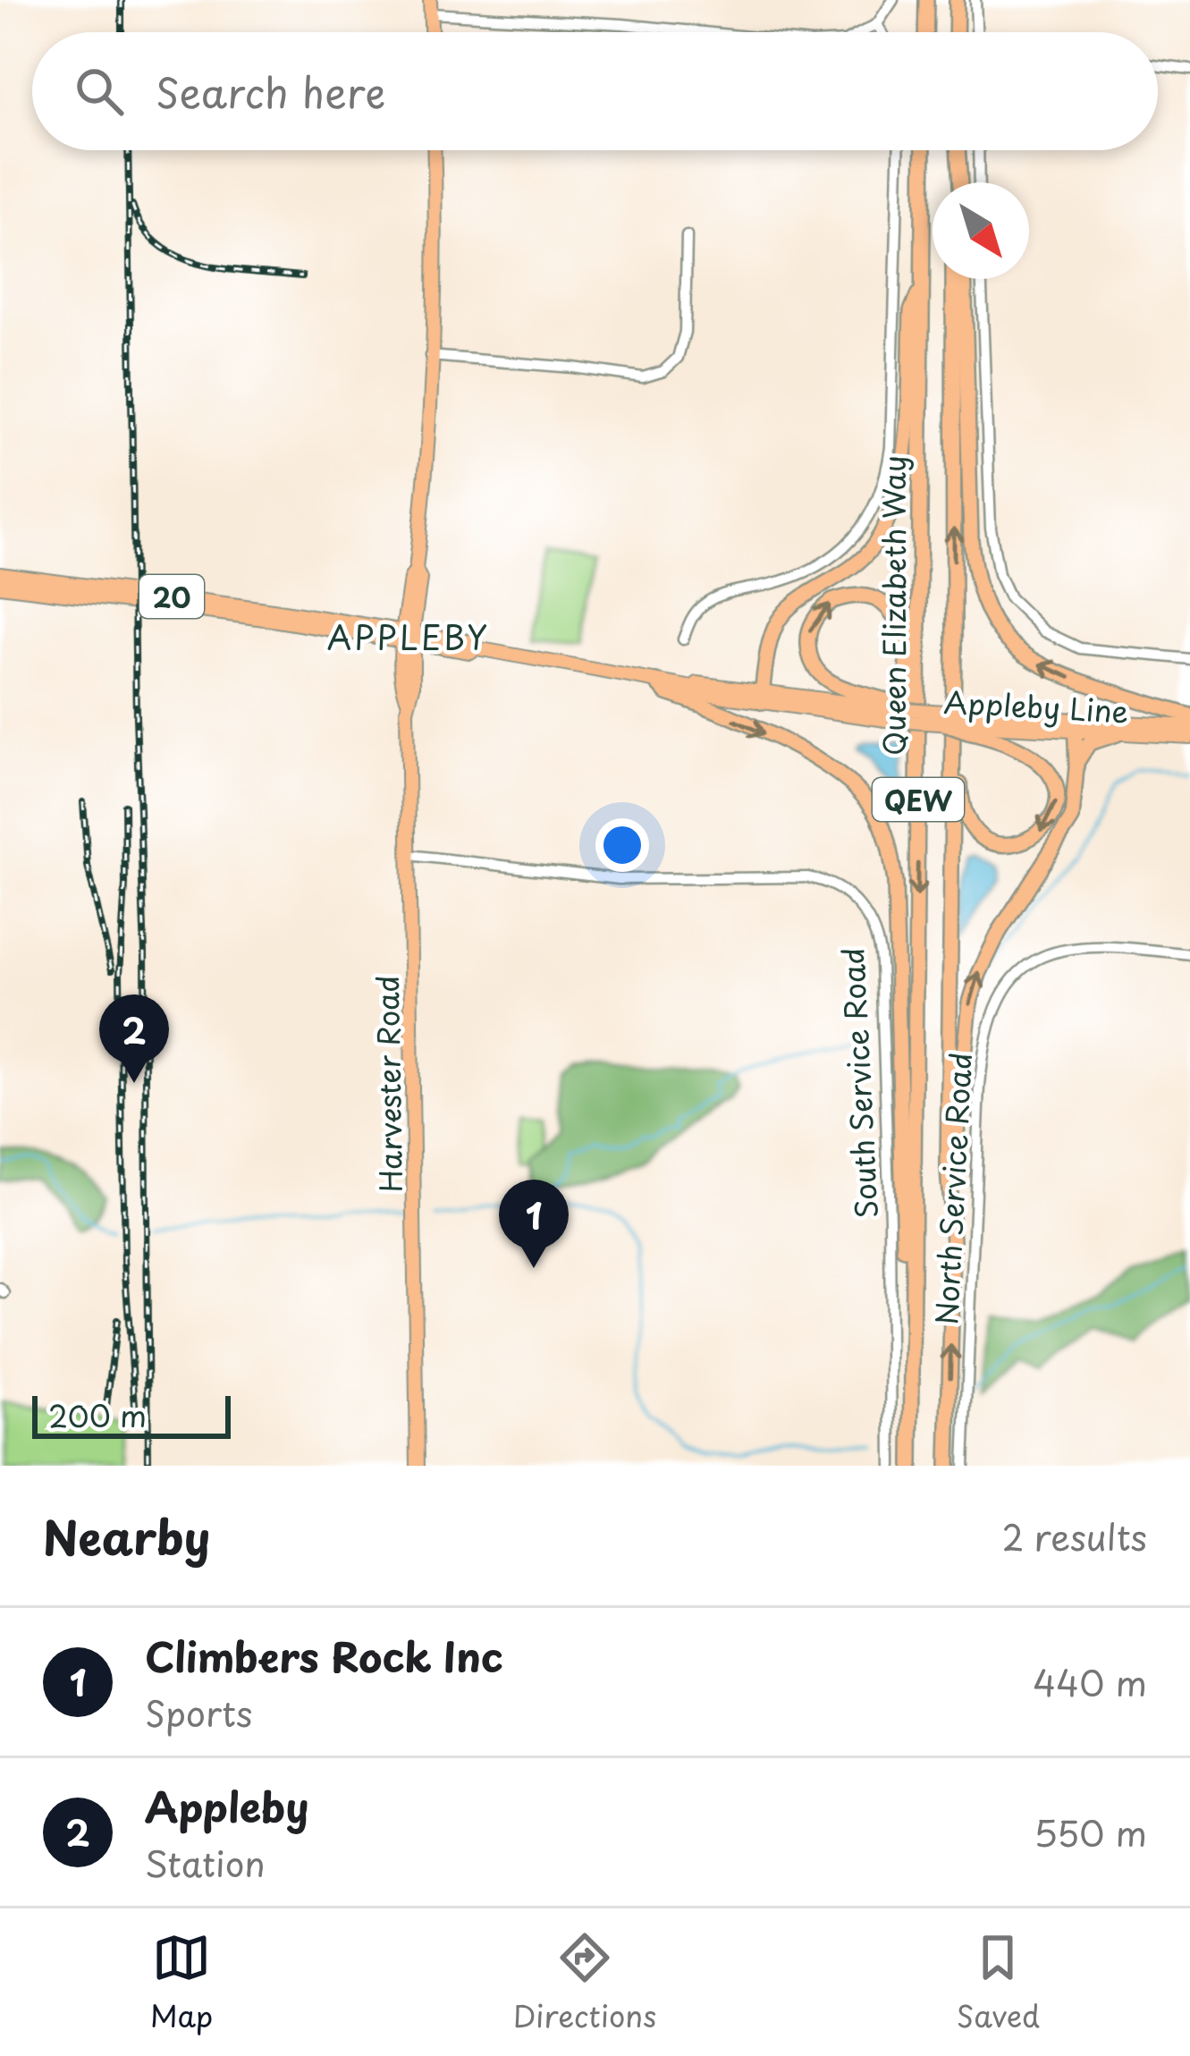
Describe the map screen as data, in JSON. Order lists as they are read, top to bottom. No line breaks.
{"streets":{"highway":["Queen Elizabeth Way","QEW"],"main road":["20","Appleby Line","Harvester Road"],"street":["South Service Road","North Service Road"]},"crossings":[["Appleby Line","Harvester Road"],["South Service Road","Harvester Road"]],"districts":["APPLEBY"],"scale_bar":"200 m","north":"bottom right","page":{"search":"Search here","pins":["2","1"],"scale":"200 m","heading":["Nearby","2 results"],"list":[{"mark":"1","name":"Climbers Rock Inc","note":"Sports","value":"440 m"},{"mark":"2","name":"Appleby","note":"Station","value":"550 m"}],"nav":["Map","Directions","Saved"]}}
